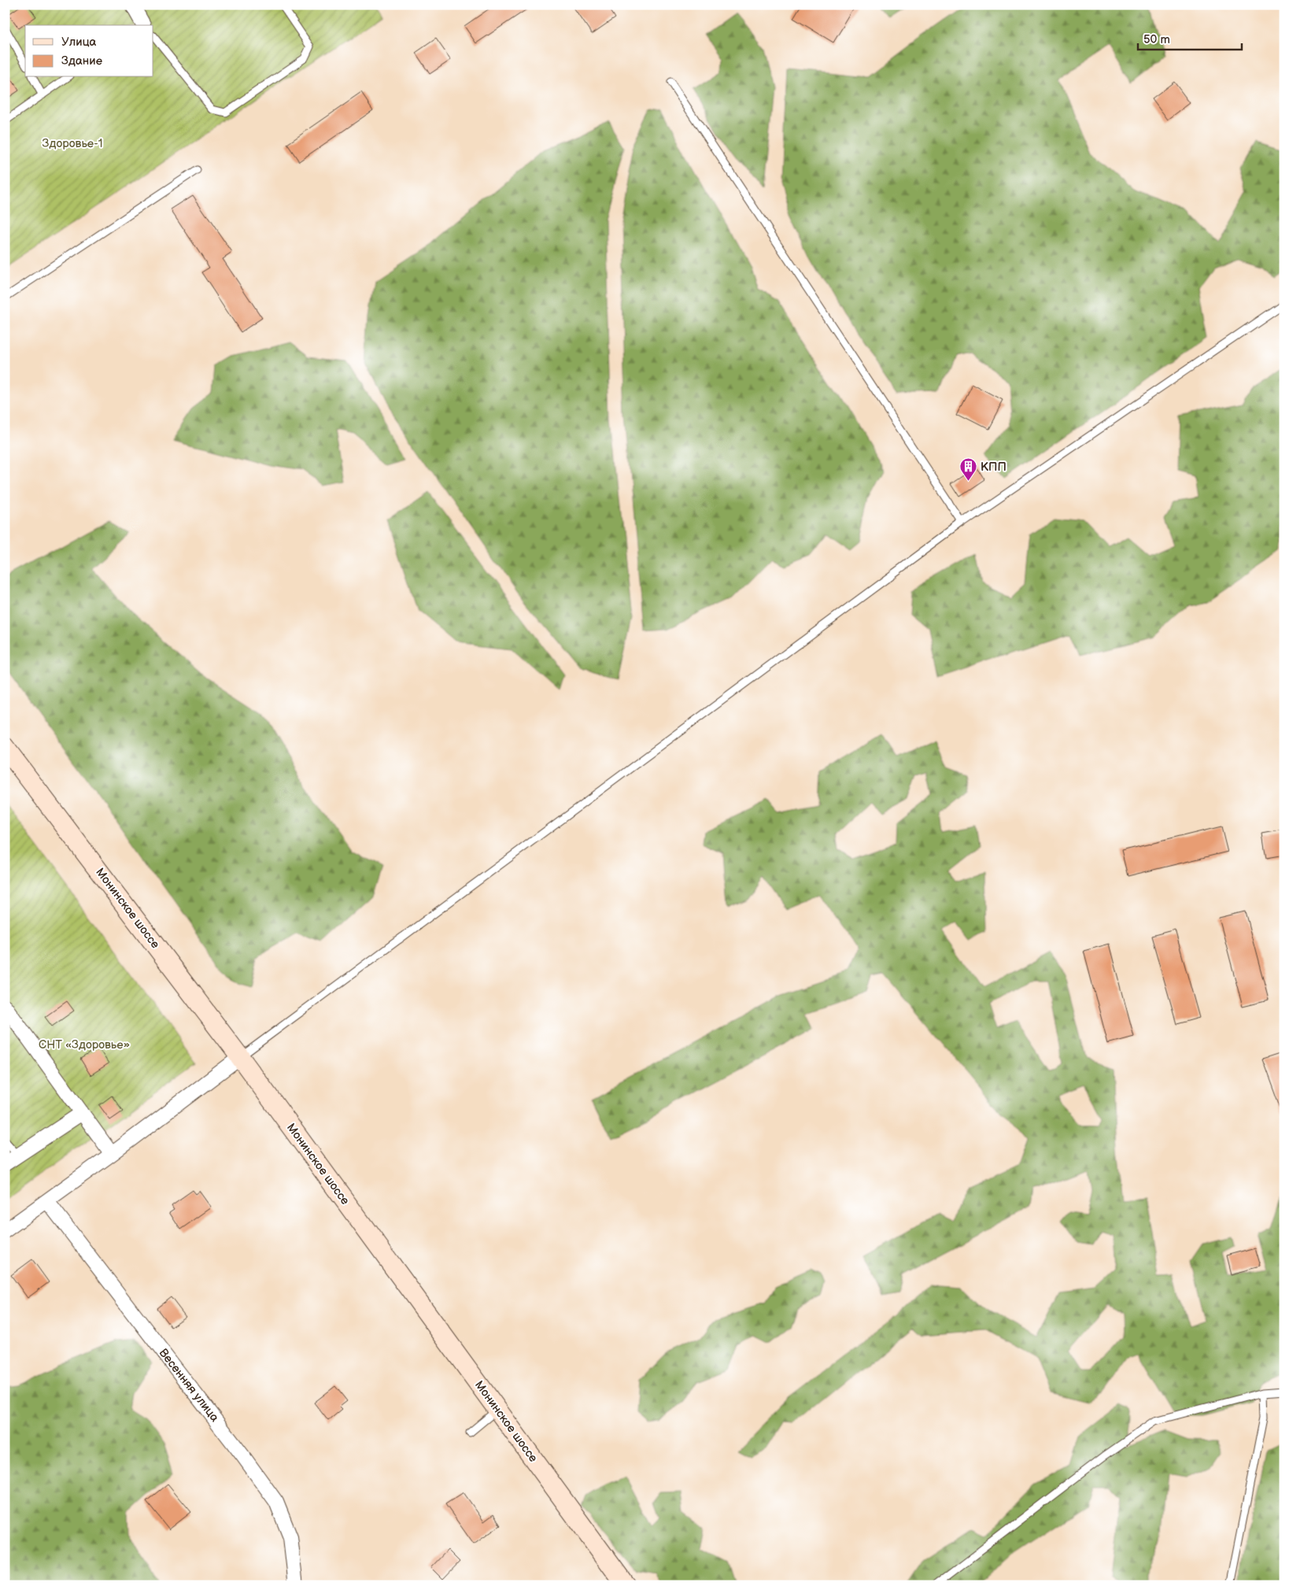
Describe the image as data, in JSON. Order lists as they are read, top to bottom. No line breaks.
{"streets":{"main road":["Монинское шоссе"],"street":["Весенняя улица"]},"parks":["Здоровье-1","СНТ «Здоровье»"],"places":{"building":["КПП"]},"legend":["Улица","Здание"],"scale_bar":"50 m"}
